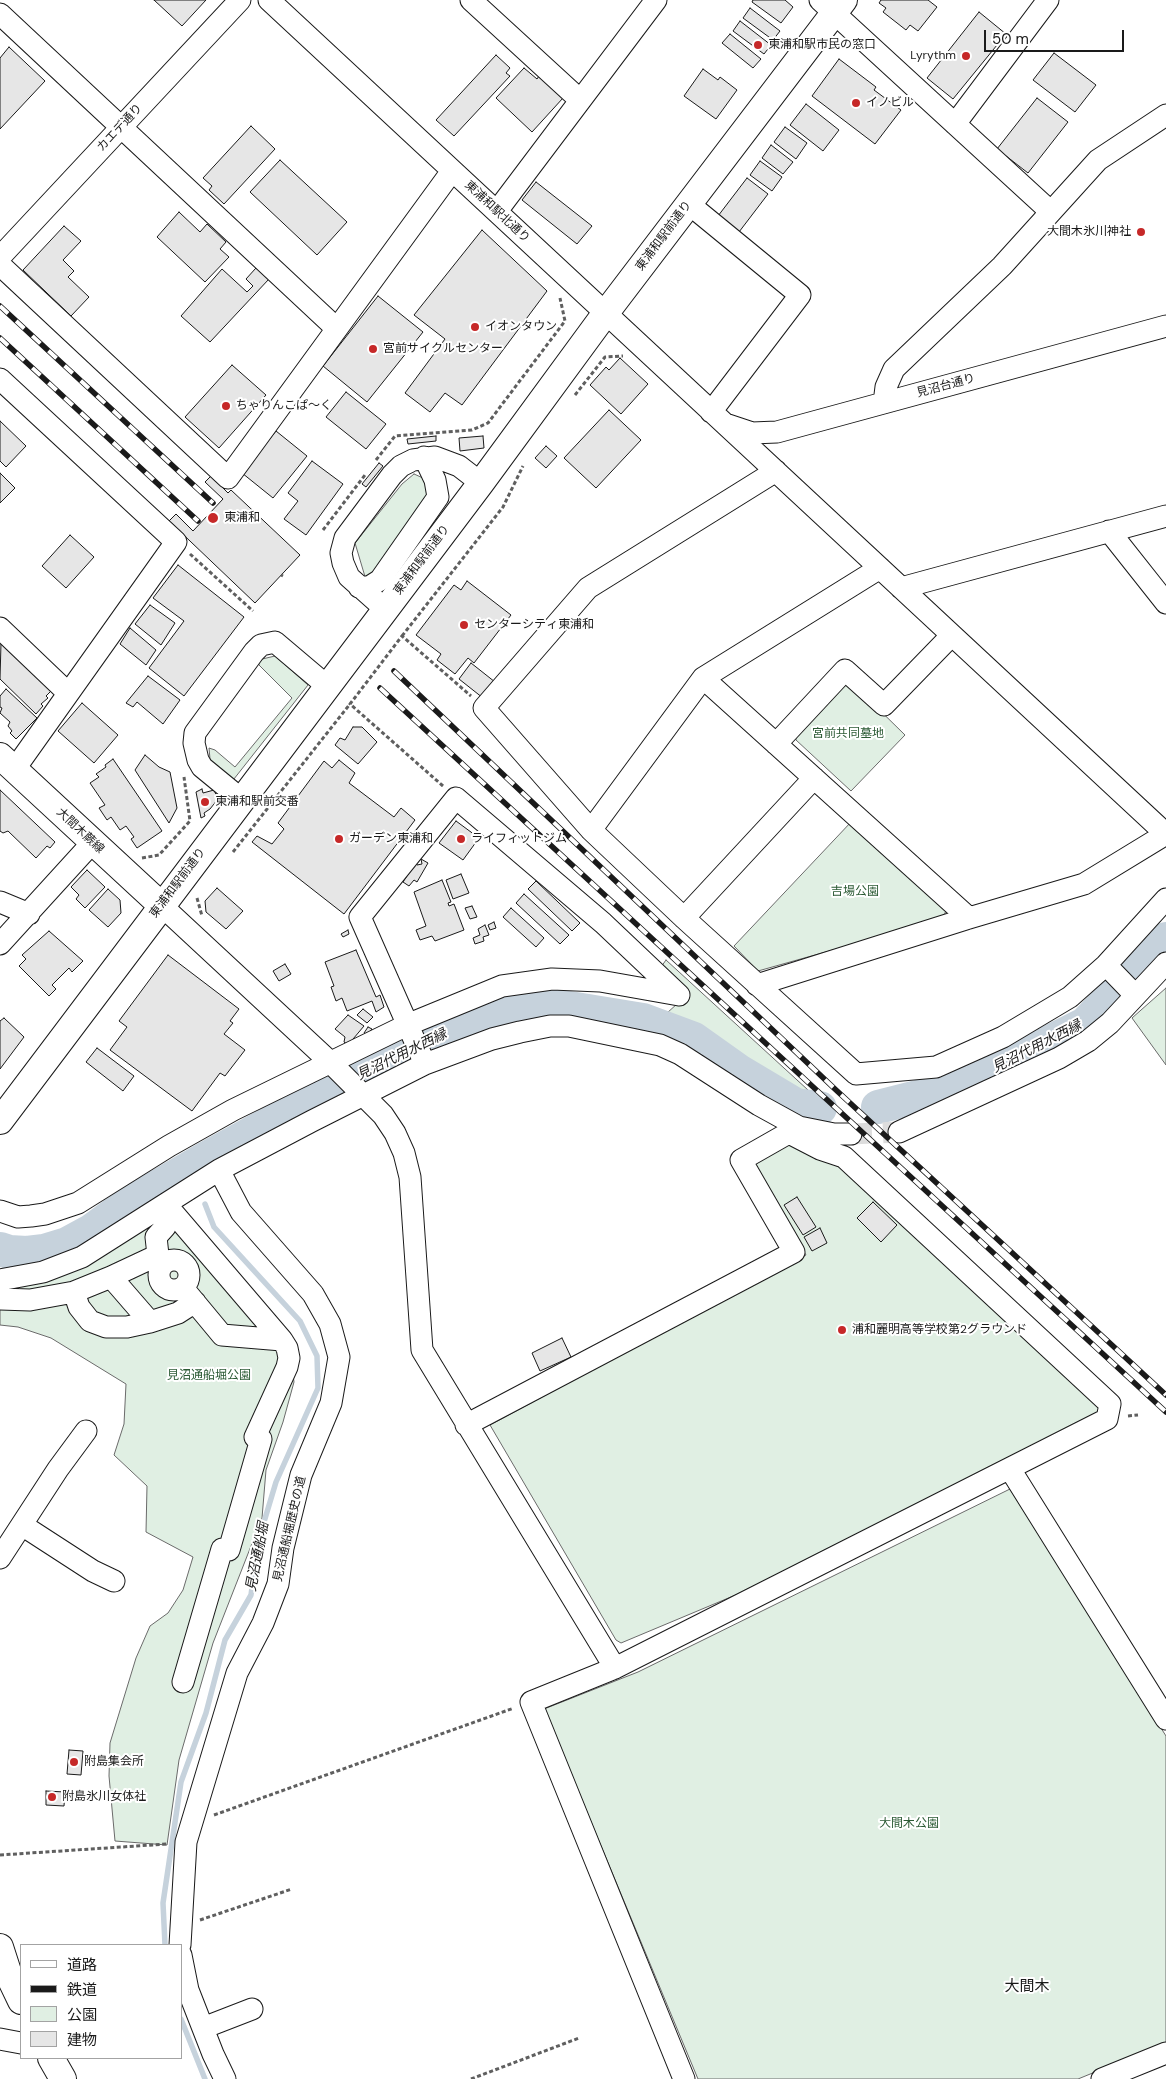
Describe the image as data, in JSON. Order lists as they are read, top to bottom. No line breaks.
{"streets":{"main road":["東浦和駅前通り","大間木蕨線"],"street":["カエデ通り","東浦和駅北通り","見沼台通り","見沼通船堀歴史の道"]},"crossings":[["東浦和駅北通り","東浦和駅前通り"],["東浦和駅北通り","見沼台通り"],["東浦和駅前通り","大間木蕨線"]],"districts":["大間木"],"water":["見沼代用水西縁","見沼通船堀"],"parks":["宮前共同墓地","吉場公園","見沼通船堀公園","大間木公園"],"places":["東浦和駅市民の窓口","Lyrythm","イノビル","大間木氷川神社","イオンタウン","宮前サイクルセンター","ちゃりんこぱ～く","東浦和","センターシティ東浦和","東浦和駅前交番","ガーデン東浦和","ライフィットジム","浦和麗明高等学校第2グラウンド","附島集会所","附島氷川女体社"],"legend":["道路","鉄道","公園","建物"],"scale_bar":"50 m"}
